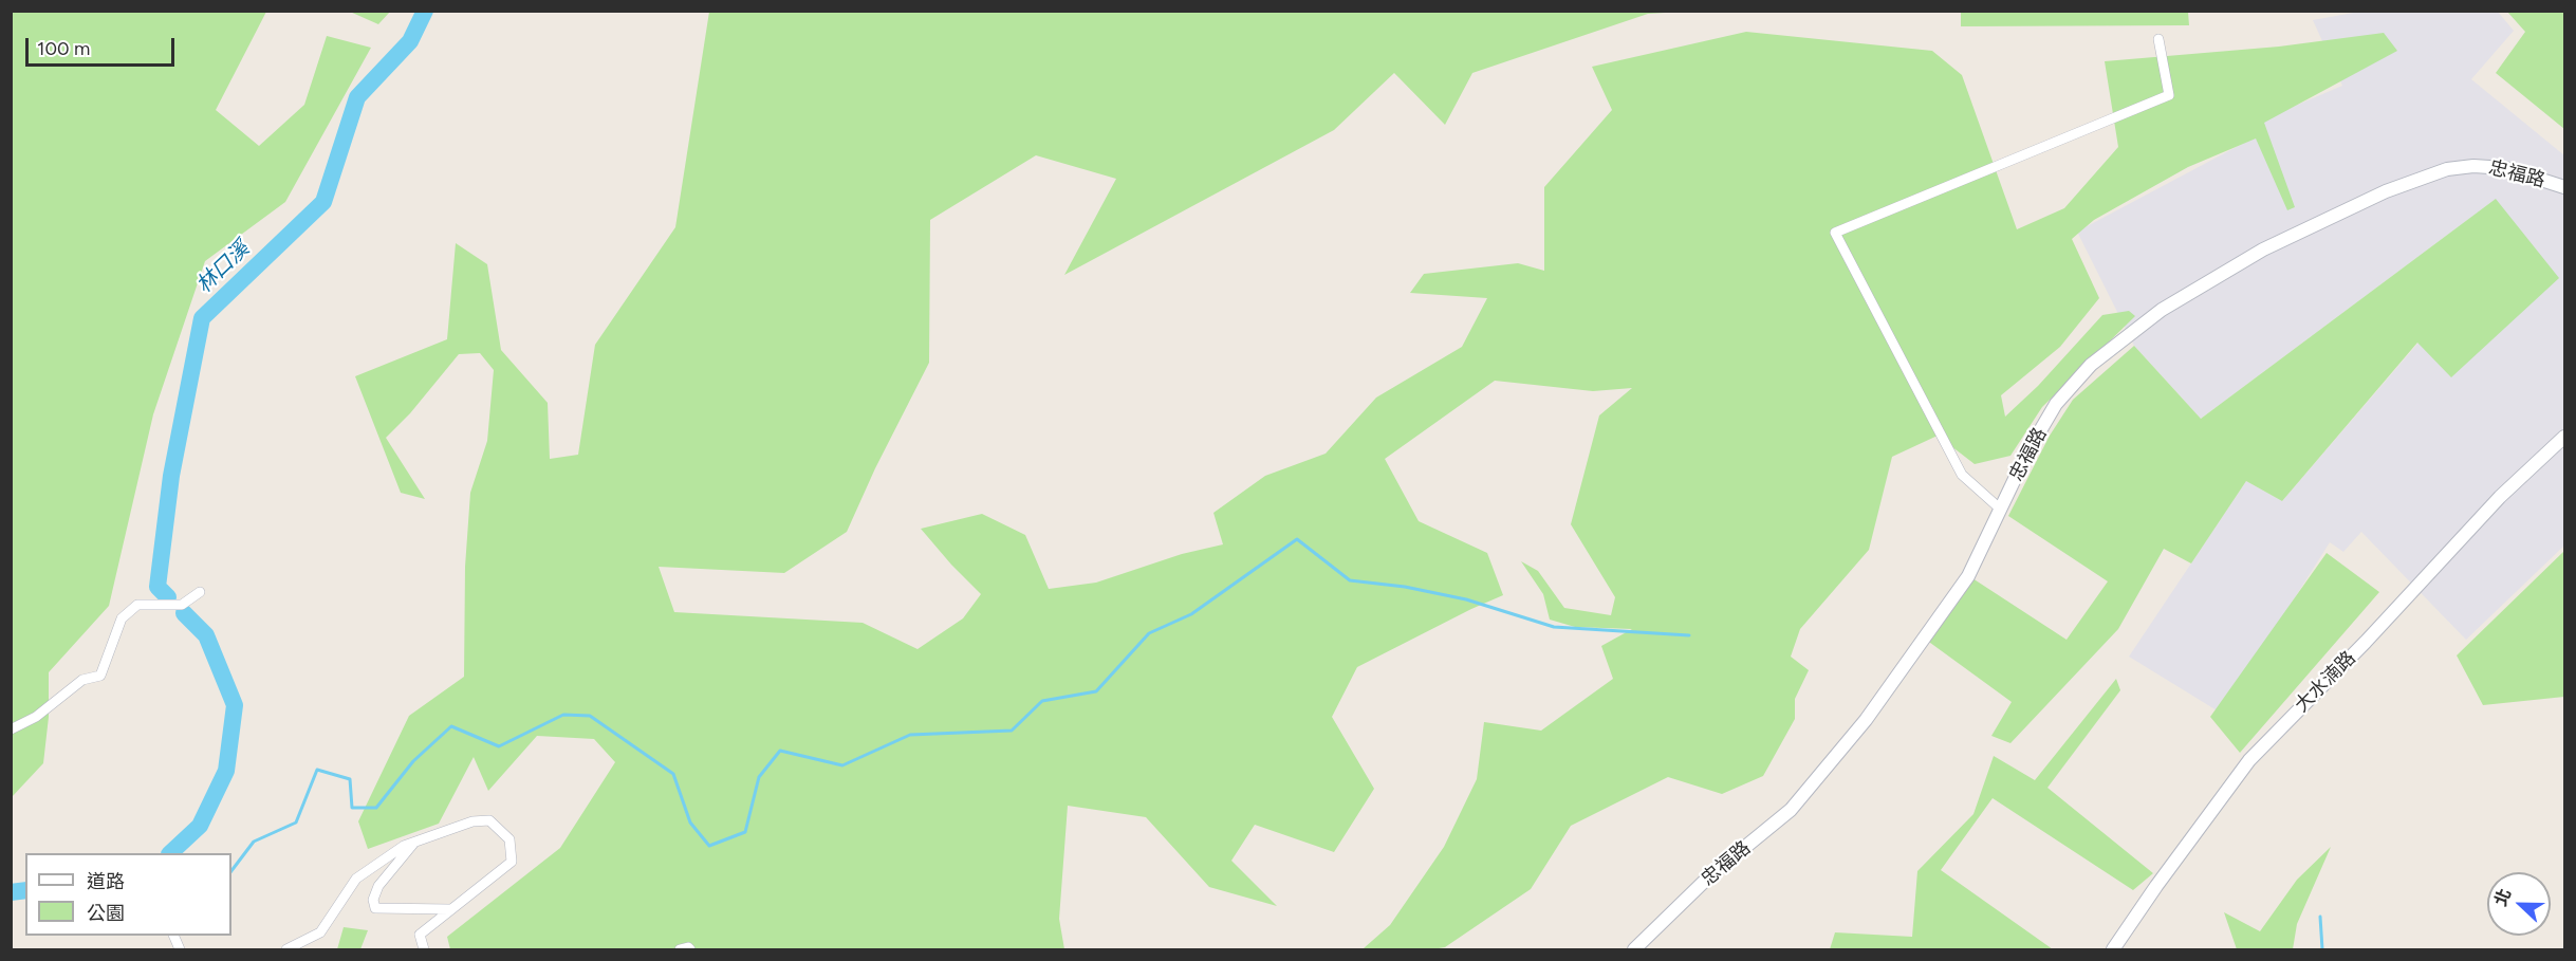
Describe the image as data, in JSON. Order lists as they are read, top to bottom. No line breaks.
{"streets":{"street":["忠福路","大水湳路"]},"water":["林口溪"],"legend":["道路","公園"],"scale_bar":"100 m","north":"left"}
